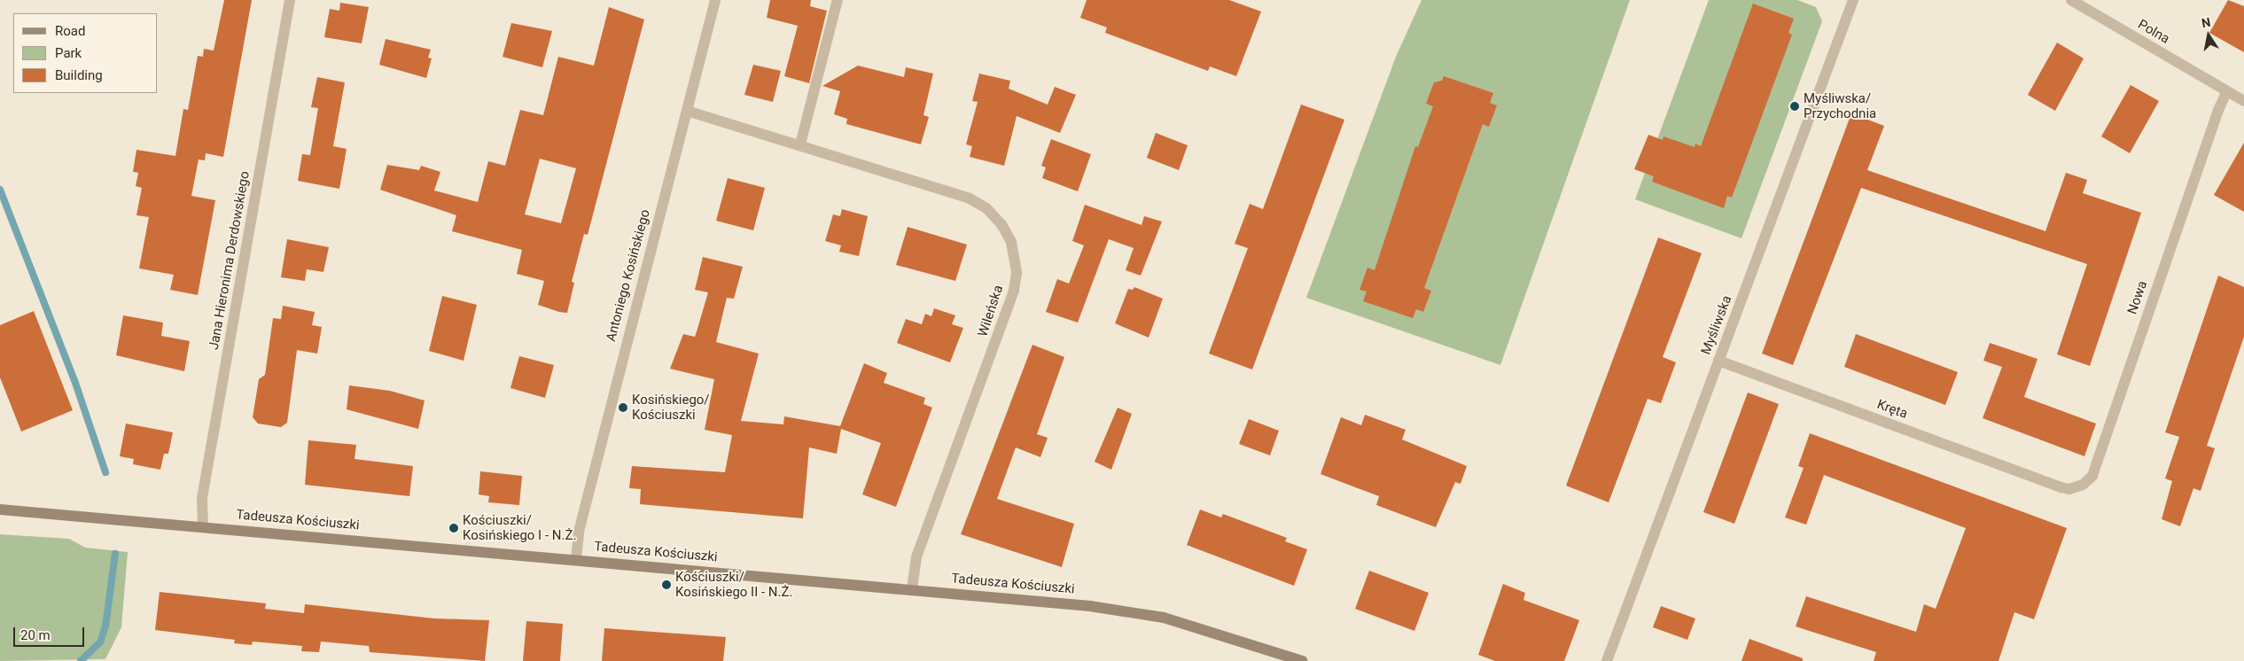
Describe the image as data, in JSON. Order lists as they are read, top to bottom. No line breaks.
{"streets":{"street":["Polna","Jana Hieronima Derdowskiego","Antoniego Kosińskiego","Nowa","Wileńska","Myśliwska","Kręta","Tadeusza Kościuszki"]},"crossings":[["Polna","Nowa"],["Jana Hieronima Derdowskiego","Tadeusza Kościuszki"],["Antoniego Kosińskiego","Wileńska"],["Antoniego Kosińskiego","Tadeusza Kościuszki"],["Nowa","Kręta"],["Wileńska","Tadeusza Kościuszki"],["Myśliwska","Kręta"]],"places":["Myśliwska/ Przychodnia","Kosińskiego/ Kościuszki","Kościuszki/ Kosińskiego I - N.Ż.","Kościuszki/ Kosińskiego II - N.Ż."],"legend":["Road","Park","Building"],"scale_bar":"20 m","north":"top"}
